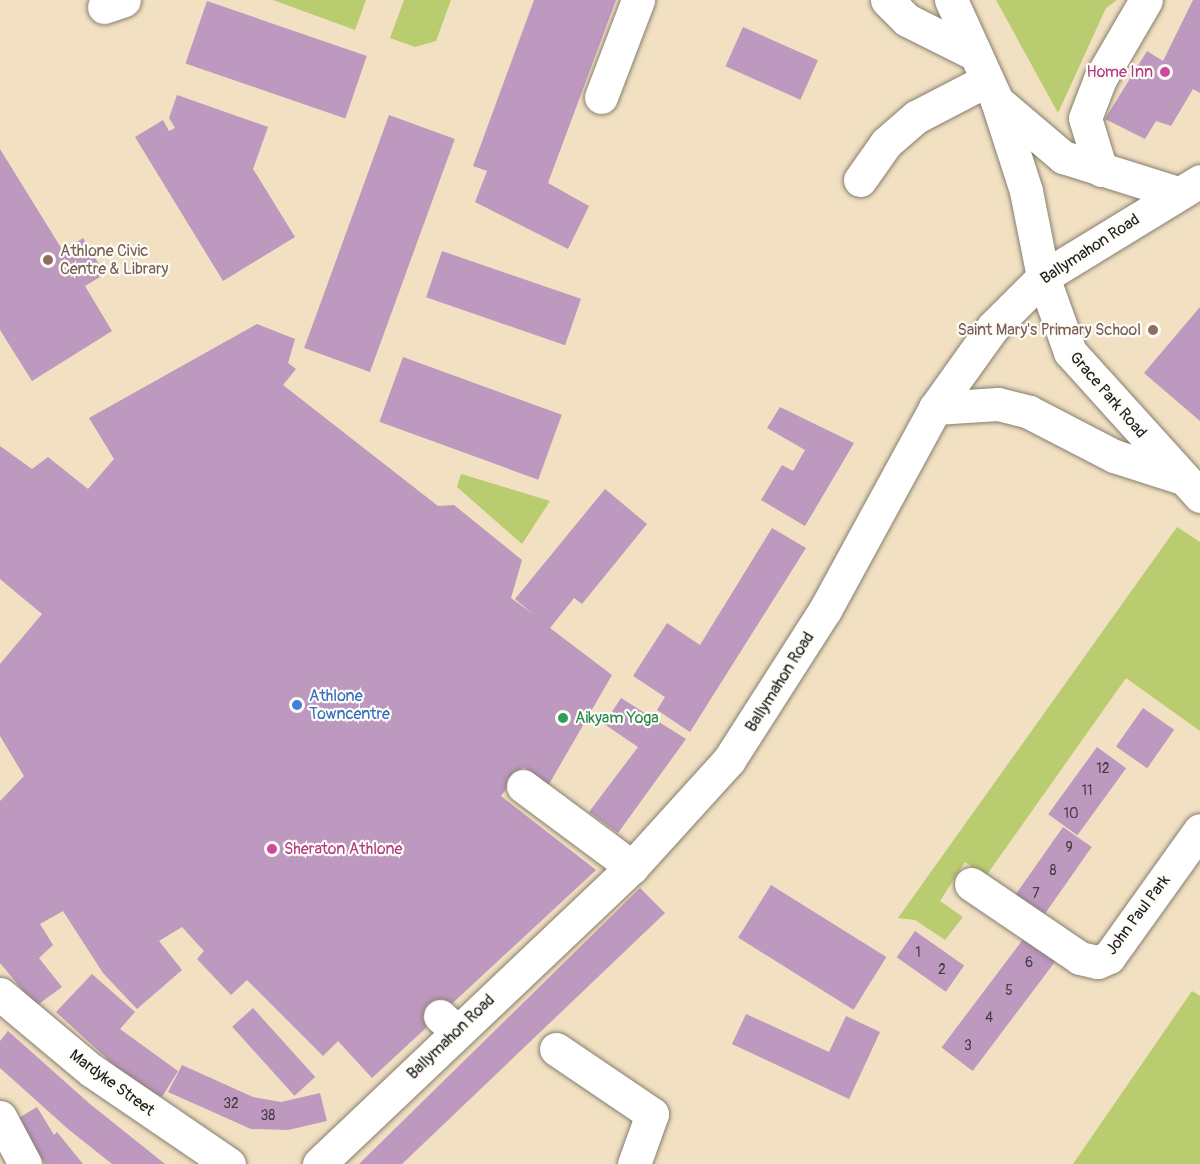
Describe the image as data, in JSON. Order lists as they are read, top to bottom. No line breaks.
{"streets":{"street":["Ballymahon Road","Grace Park Road","John Paul Park","Mardyke Street"]},"crossings":[["Ballymahon Road","Grace Park Road"]],"places":["Home Inn","Athlone Civic Centre & Library","Saint Mary's Primary School","Athlone Towncentre","Aikyam Yoga","Sheraton Athlone"],"house_numbers":["12","11","10","9","8","7","1","6","2","5","4","3","32","38"]}
